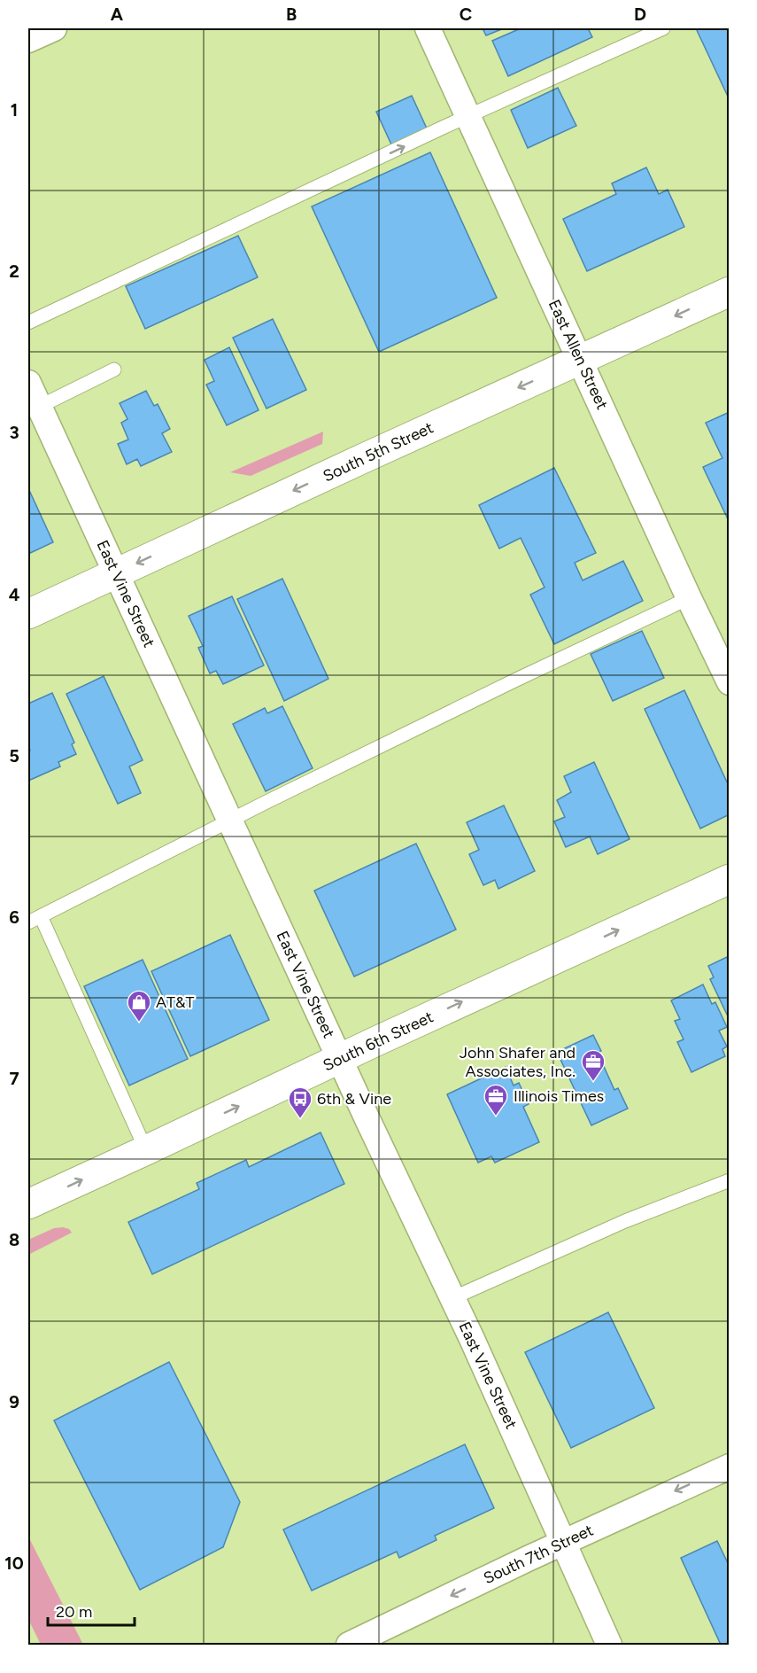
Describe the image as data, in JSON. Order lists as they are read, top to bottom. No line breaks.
{"streets":{"main road":["South 5th Street","South 6th Street"],"street":["East Allen Street","East Vine Street","South 7th Street"]},"crossings":[["East Allen Street","South 5th Street"],["South 5th Street","East Vine Street"],["East Vine Street","South 6th Street"],["East Vine Street","South 7th Street"]],"one_way":["South 5th Street","South 6th Street","South 7th Street"],"places":{"shop":["AT&T"],"office":["John Shafer and Associates, Inc.","Illinois Times"],"bus stop":["6th & Vine"]},"scale_bar":"20 m","grid":{"columns":["A","B","C","D"],"rows":["1","2","3","4","5","6","7","8","9","10"]}}
